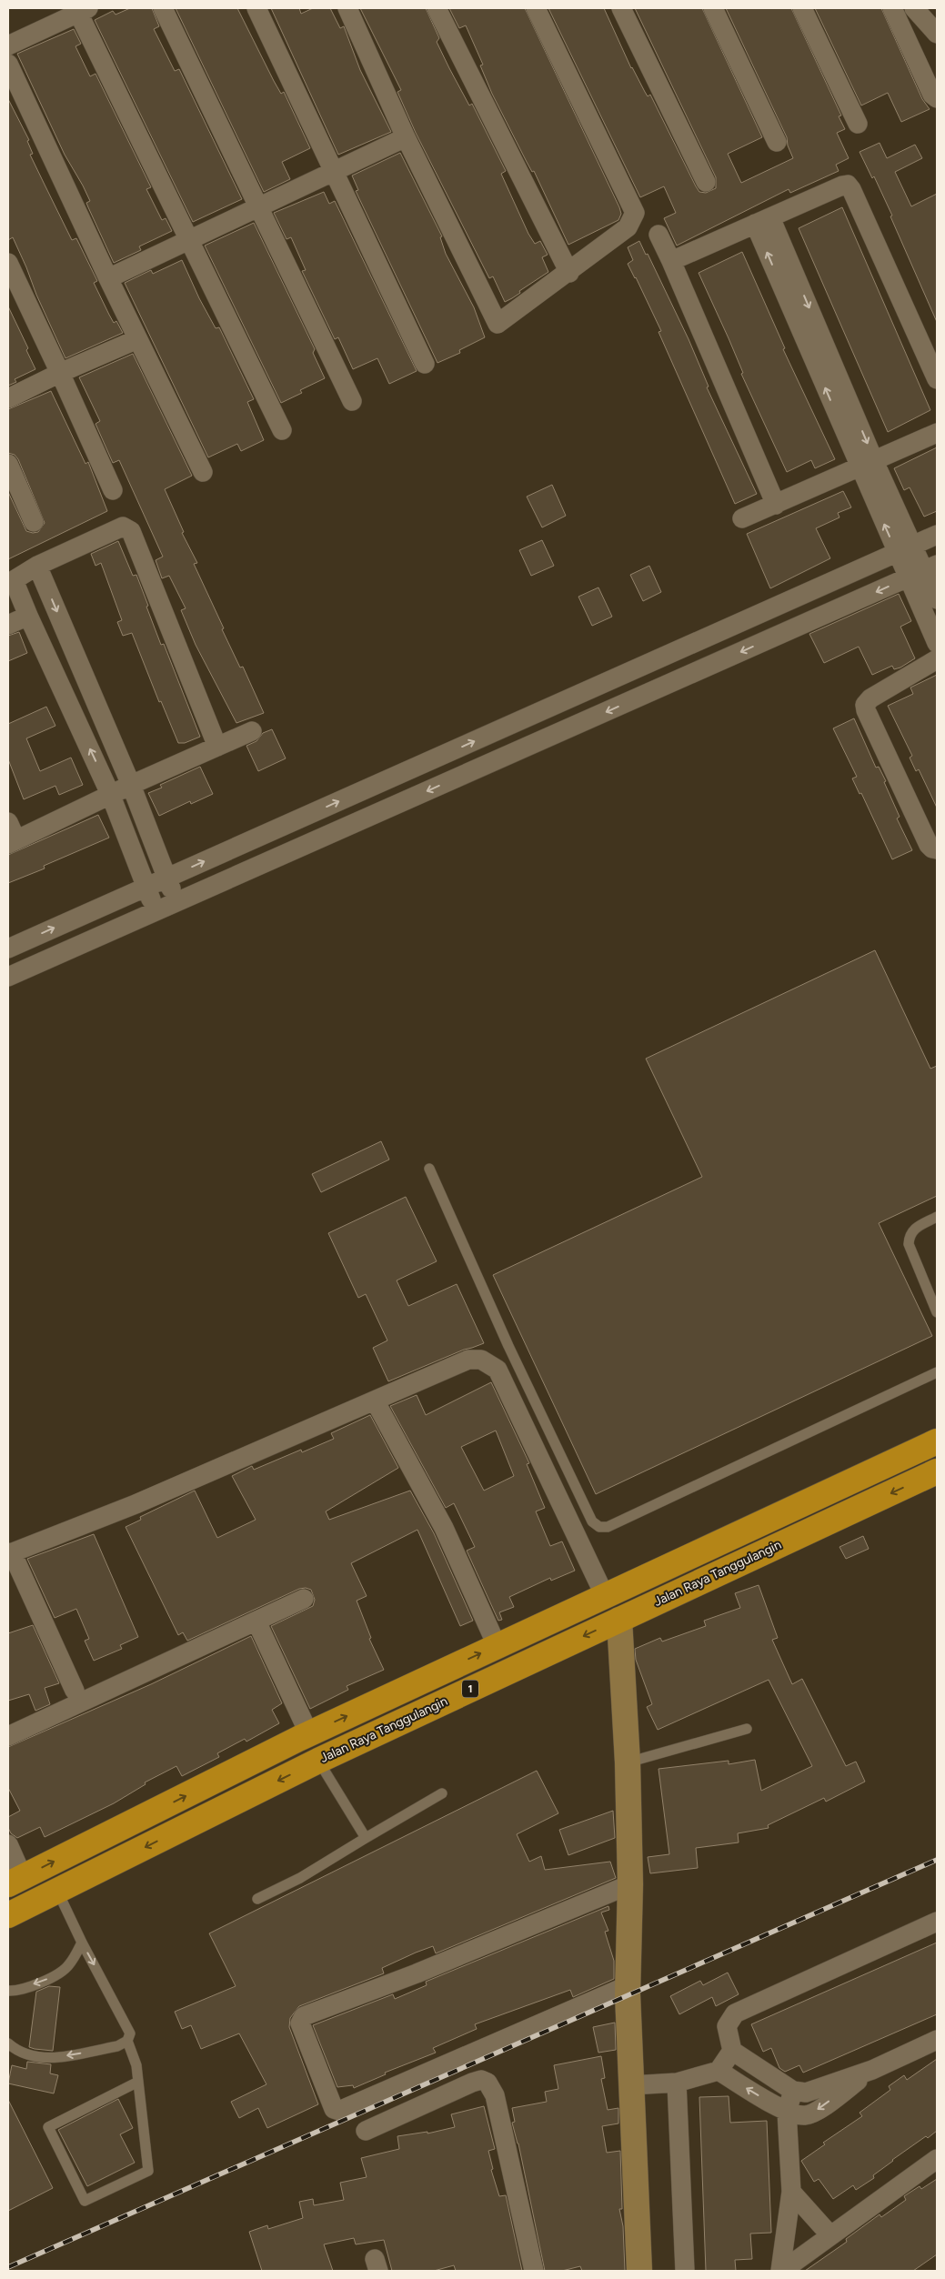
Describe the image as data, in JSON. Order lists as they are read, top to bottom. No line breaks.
{"streets":{"highway":["Jalan Raya Tanggulangin","1"]}}
